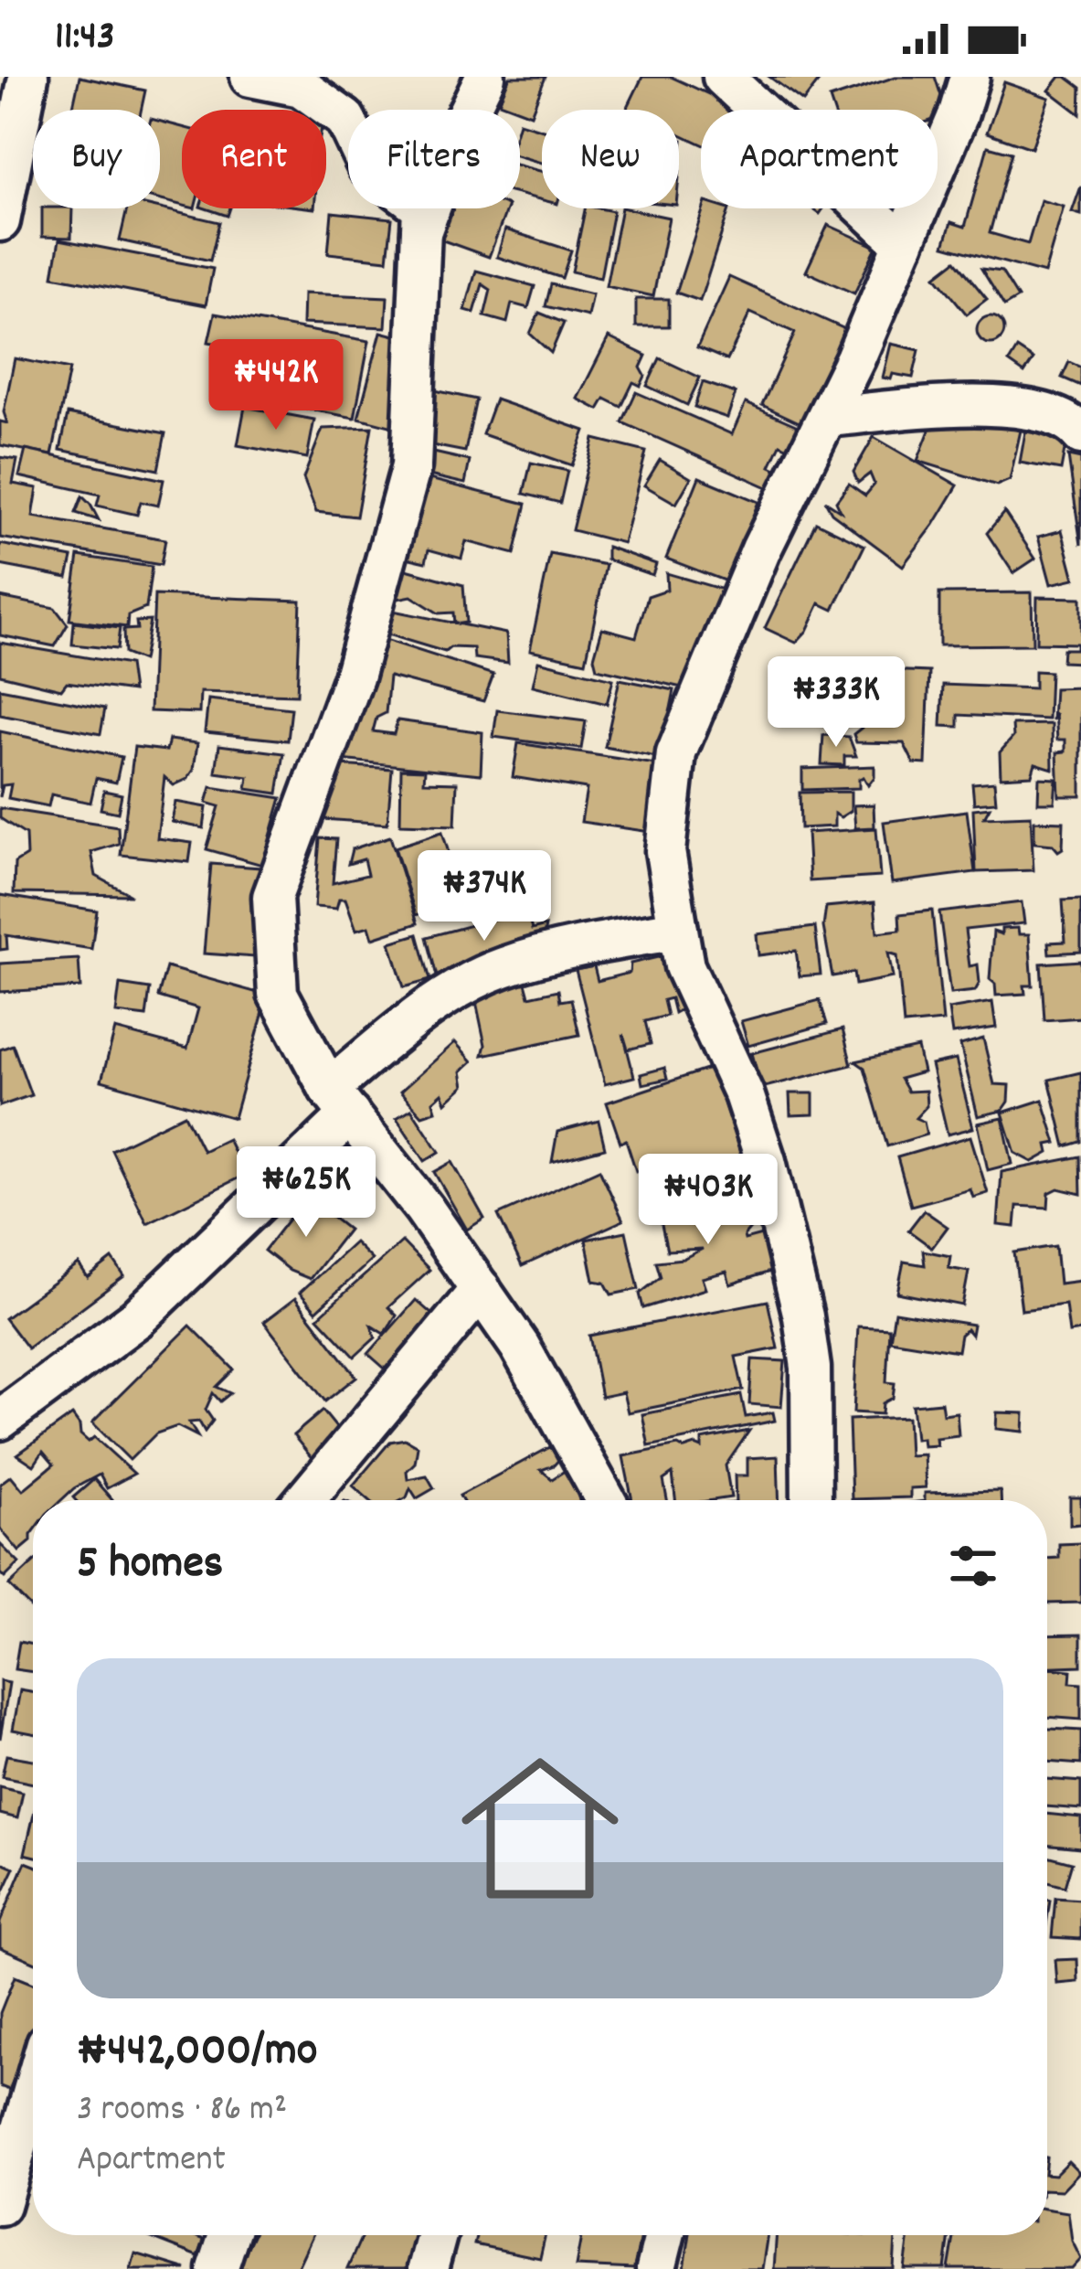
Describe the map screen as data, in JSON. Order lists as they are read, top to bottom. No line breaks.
{"page":{"status":"11:43","chip":["Buy","Rent","Filters","New","Apartment"],"price":["₦442K","₦333K","₦374K","₦625K","₦403K"],"heading":"5 homes","list":[{"name":"₦442,000/mo","note":"3 rooms · 86 m² · Apartment"}]}}
